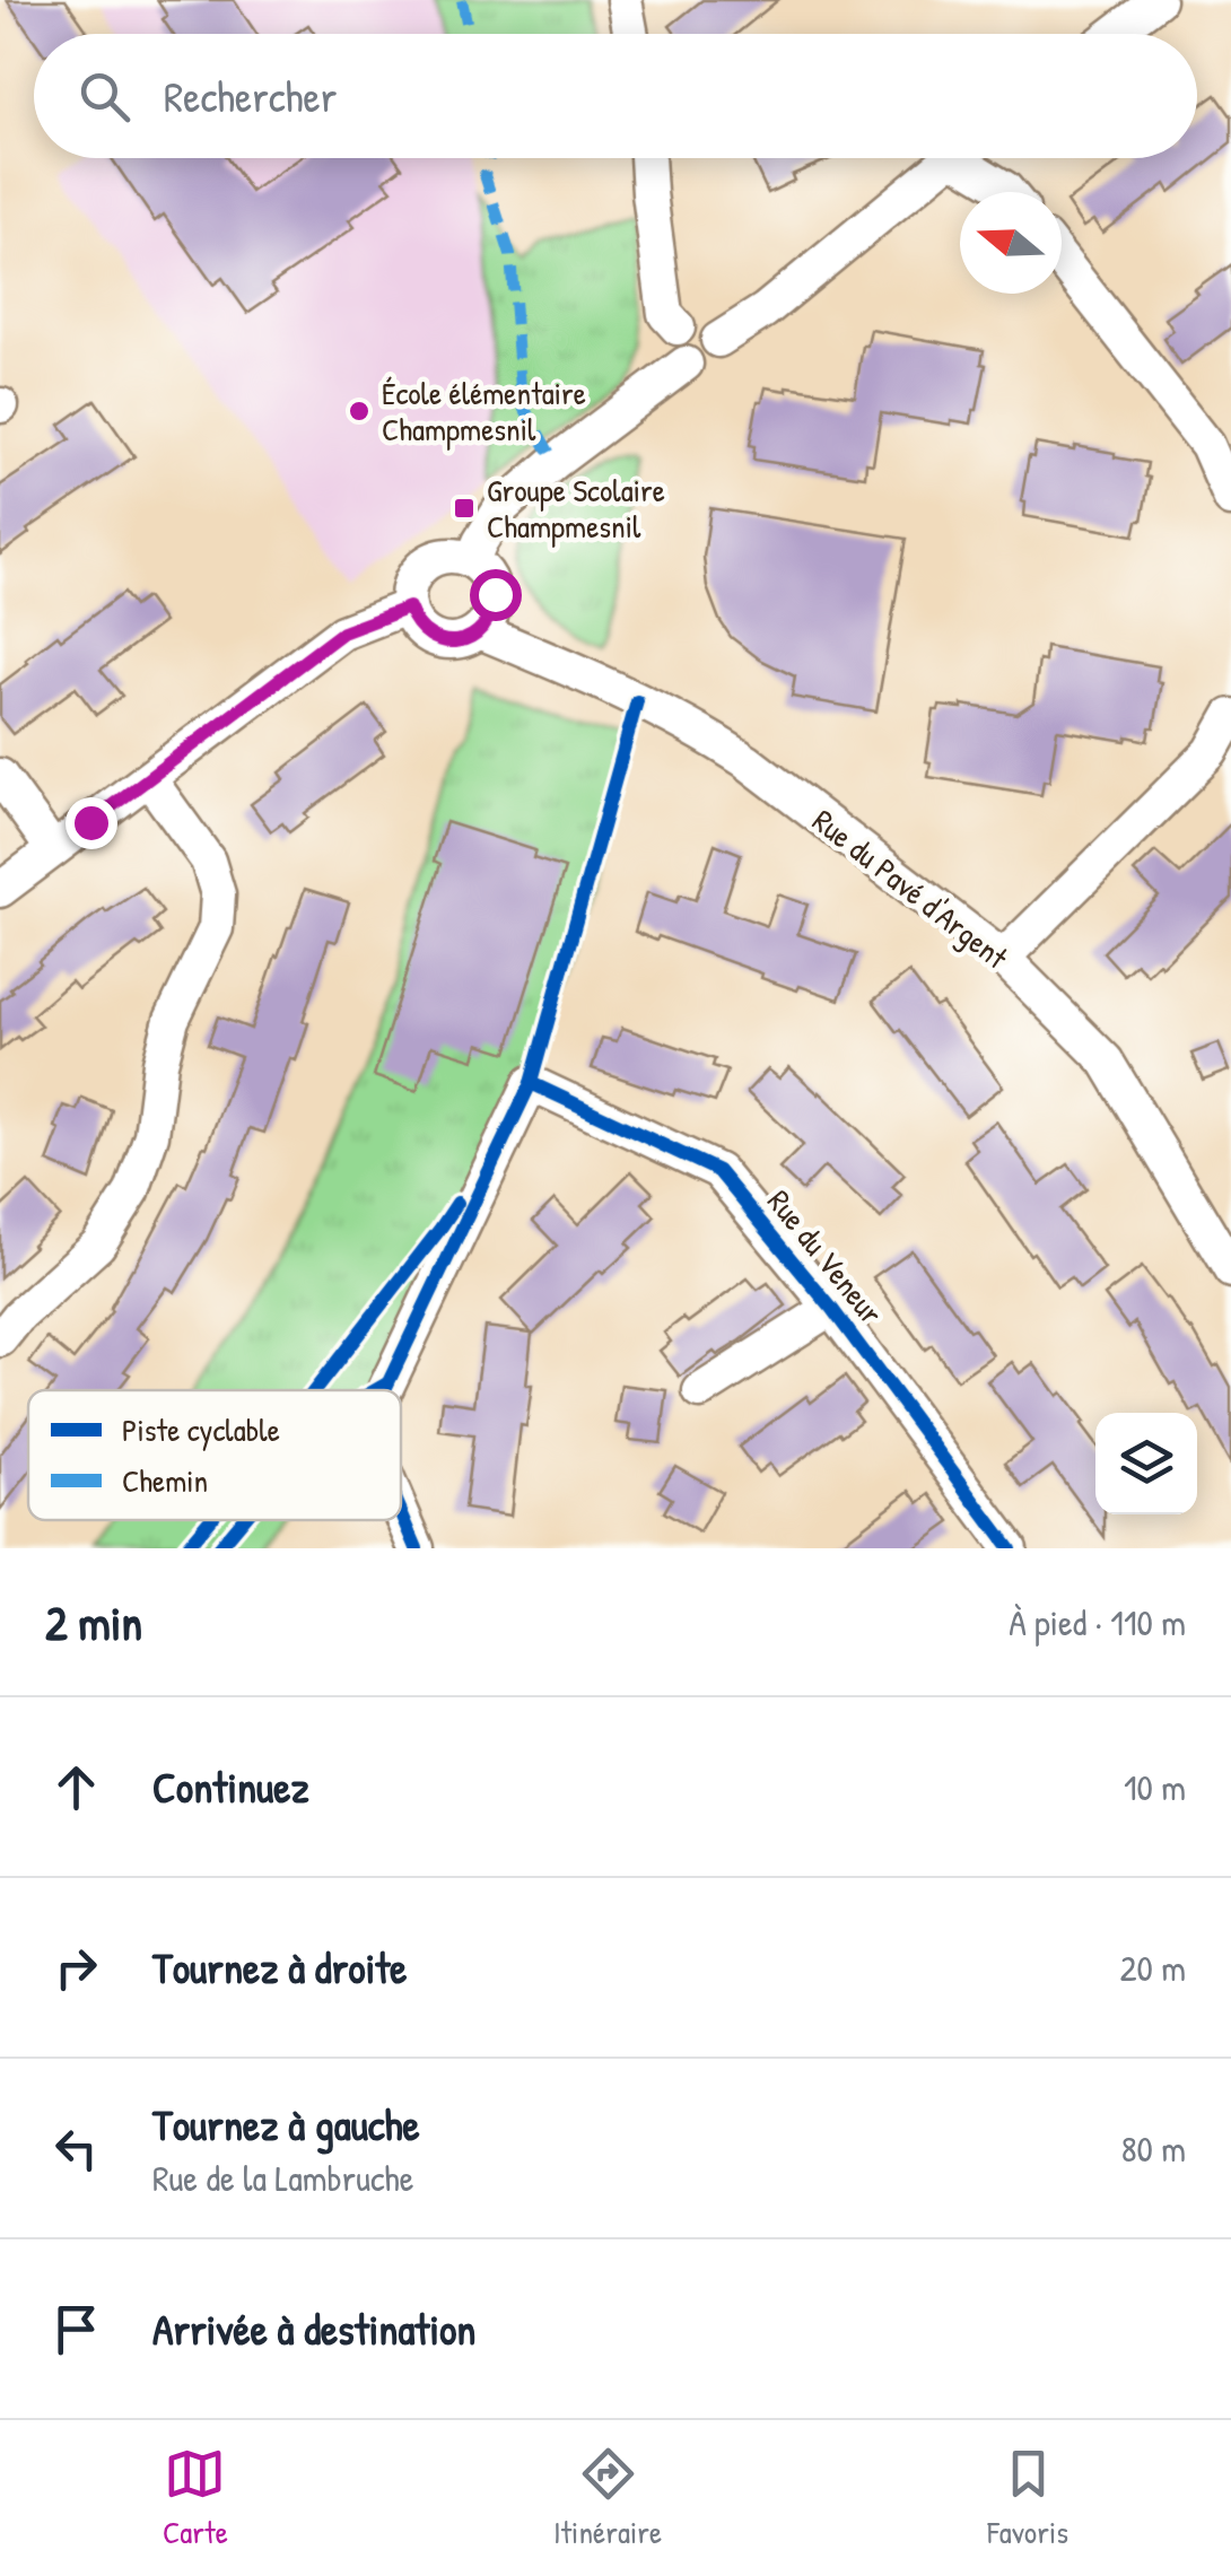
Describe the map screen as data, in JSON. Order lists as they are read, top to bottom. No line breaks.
{"streets":{"street":["Rue du Pavé d'Argent","Rue du Veneur"]},"places":{"other":["École élémentaire Champmesnil"],"transit":["Groupe Scolaire Champmesnil"]},"legend":["Piste cyclable","Chemin"],"north":"left","page":{"search":"Rechercher","heading":["2 min","À pied · 110 m"],"list":[["Continuez","10 m"],["Tournez à droite","20 m"],["Tournez à gauche","Rue de la Lambruche","80 m"],"Arrivée à destination"],"nav":["Carte","Itinéraire","Favoris"]}}
